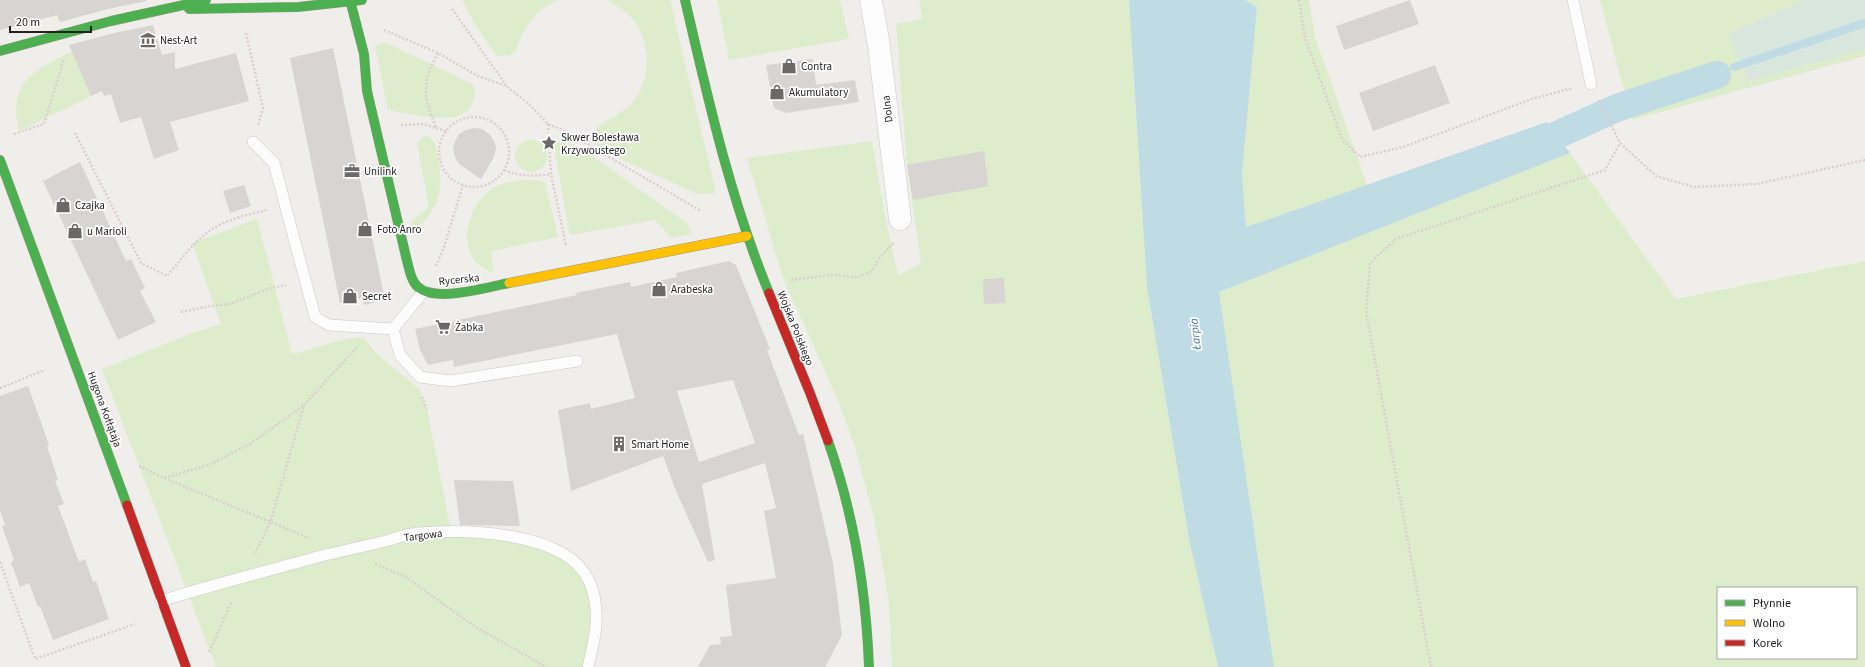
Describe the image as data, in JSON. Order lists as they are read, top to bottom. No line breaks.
{"streets":{"street":["Dolna","Rycerska","Wojska Polskiego","Hugona Kołłątaja"],"lane":["Targowa"]},"crossings":[["Rycerska","Wojska Polskiego"],["Hugona Kołłątaja","Targowa"]],"water":["Łarpia"],"places":{"museum":["Nest-Art"],"shop":["Contra","Akumulatory","Czajka","Foto Anro","u Marioli","Arabeska","Secret"],"place":["Skwer Bolesława Krzywoustego"],"office":["Unilink"],"supermarket":["Żabka"],"building":["Smart Home"]},"legend":["Płynnie","Wolno","Korek"],"scale_bar":"20 m"}
